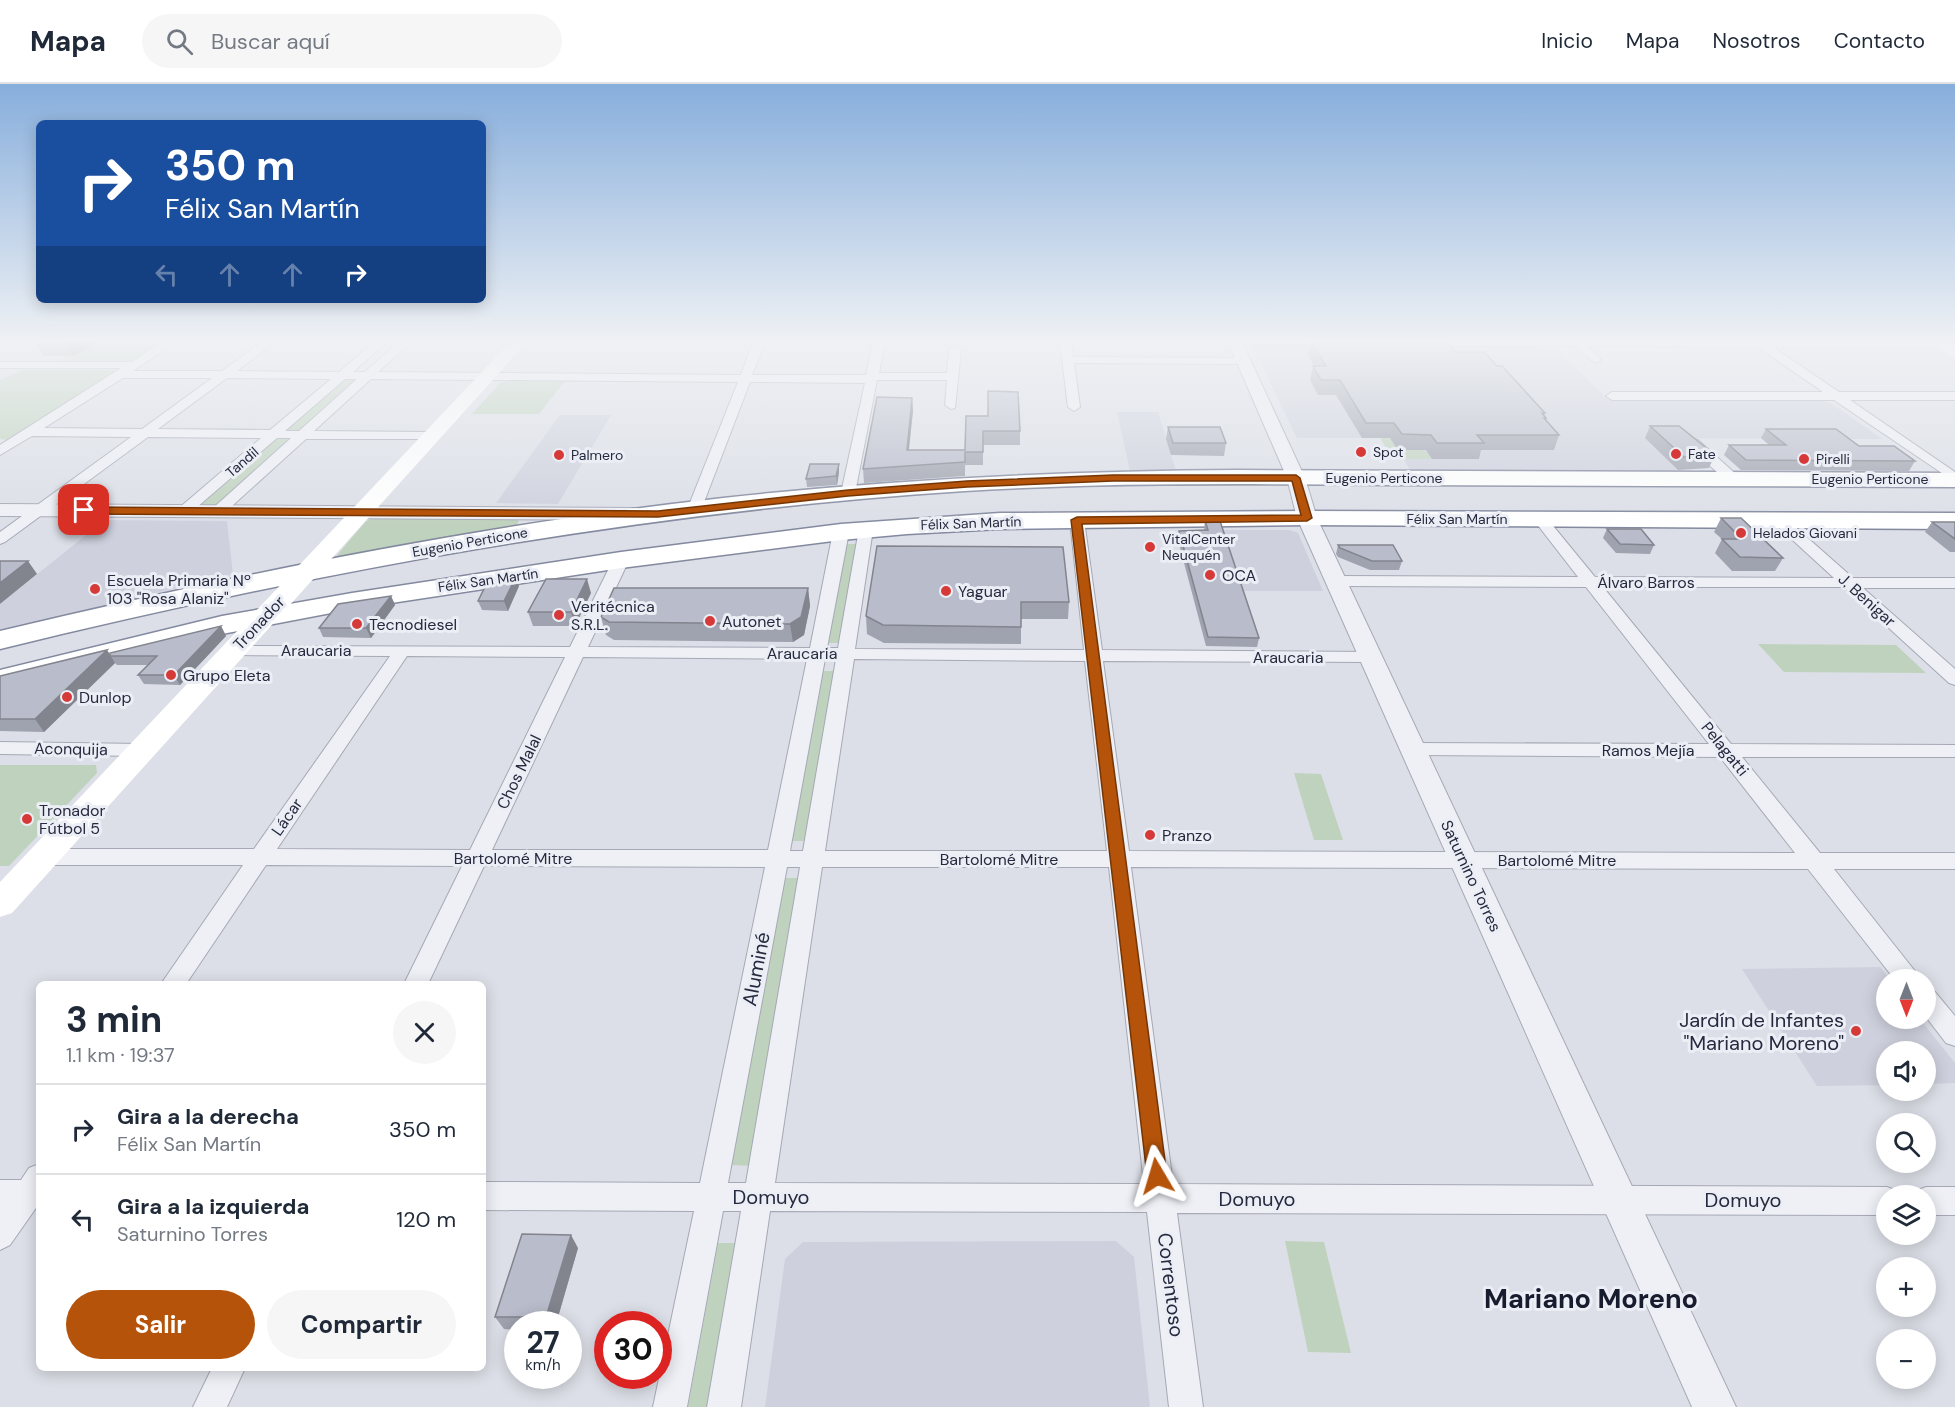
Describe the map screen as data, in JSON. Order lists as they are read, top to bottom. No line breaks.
{"streets":{"highway":["Eugenio Perticone","Félix San Martín"],"main road":["Tronador"],"street":["Tandil","Álvaro Barros","J. Benigar","Araucaria","Aconquija","Pelagatti","Ramos Mejía","Chos Malal","Lácar","Bartolomé Mitre","Saturnino Torres","Aluminé","Domuyo","Correntoso"]},"crossings":[["Eugenio Perticone","Tronador"],["Eugenio Perticone","Saturnino Torres"],["Félix San Martín","J. Benigar"],["Félix San Martín","Tronador"],["Félix San Martín","Pelagatti"],["Félix San Martín","Chos Malal"],["Félix San Martín","Saturnino Torres"],["Félix San Martín","Aluminé"],["Félix San Martín","Correntoso"],["Álvaro Barros","J. Benigar"],["Álvaro Barros","Pelagatti"],["Álvaro Barros","Saturnino Torres"],["Tronador","Araucaria"],["Tronador","Aconquija"],["Tronador","Bartolomé Mitre"],["Araucaria","Chos Malal"],["Araucaria","Lácar"],["Araucaria","Saturnino Torres"],["Araucaria","Aluminé"],["Araucaria","Correntoso"],["Pelagatti","Ramos Mejía"],["Pelagatti","Bartolomé Mitre"],["Ramos Mejía","Saturnino Torres"],["Chos Malal","Bartolomé Mitre"],["Lácar","Bartolomé Mitre"],["Bartolomé Mitre","Saturnino Torres"],["Bartolomé Mitre","Aluminé"],["Bartolomé Mitre","Correntoso"],["Saturnino Torres","Domuyo"],["Aluminé","Domuyo"],["Domuyo","Correntoso"]],"districts":["Mariano Moreno"],"places":["Spot","Fate","Palmero","Pirelli","Helados Giovani","VitalCenter Neuquén","OCA","Escuela Primaria Nº 103 \"Rosa Alaniz\"","Yaguar","Veritécnica S.R.L.","Autonet","Tecnodiesel","Grupo Eleta","Dunlop","Tronador Fútbol 5","Pranzo","Jardín de Infantes \"Mariano Moreno\""],"north":"bottom","page":{"header":"Mapa","search":"Buscar aquí","nav":["Inicio","Mapa","Nosotros","Contacto"],"turn":["350 m","Félix San Martín"],"map_buttons":["+","−"],"heading":["3 min","1.1 km · 19:37"],"list":[{"name":"Gira a la derecha","note":"Félix San Martín","value":"350 m"},{"name":"Gira a la izquierda","note":"Saturnino Torres","value":"120 m"}],"buttons":["Salir","Compartir"],"speed":"27 km/h","limit":"30"}}
